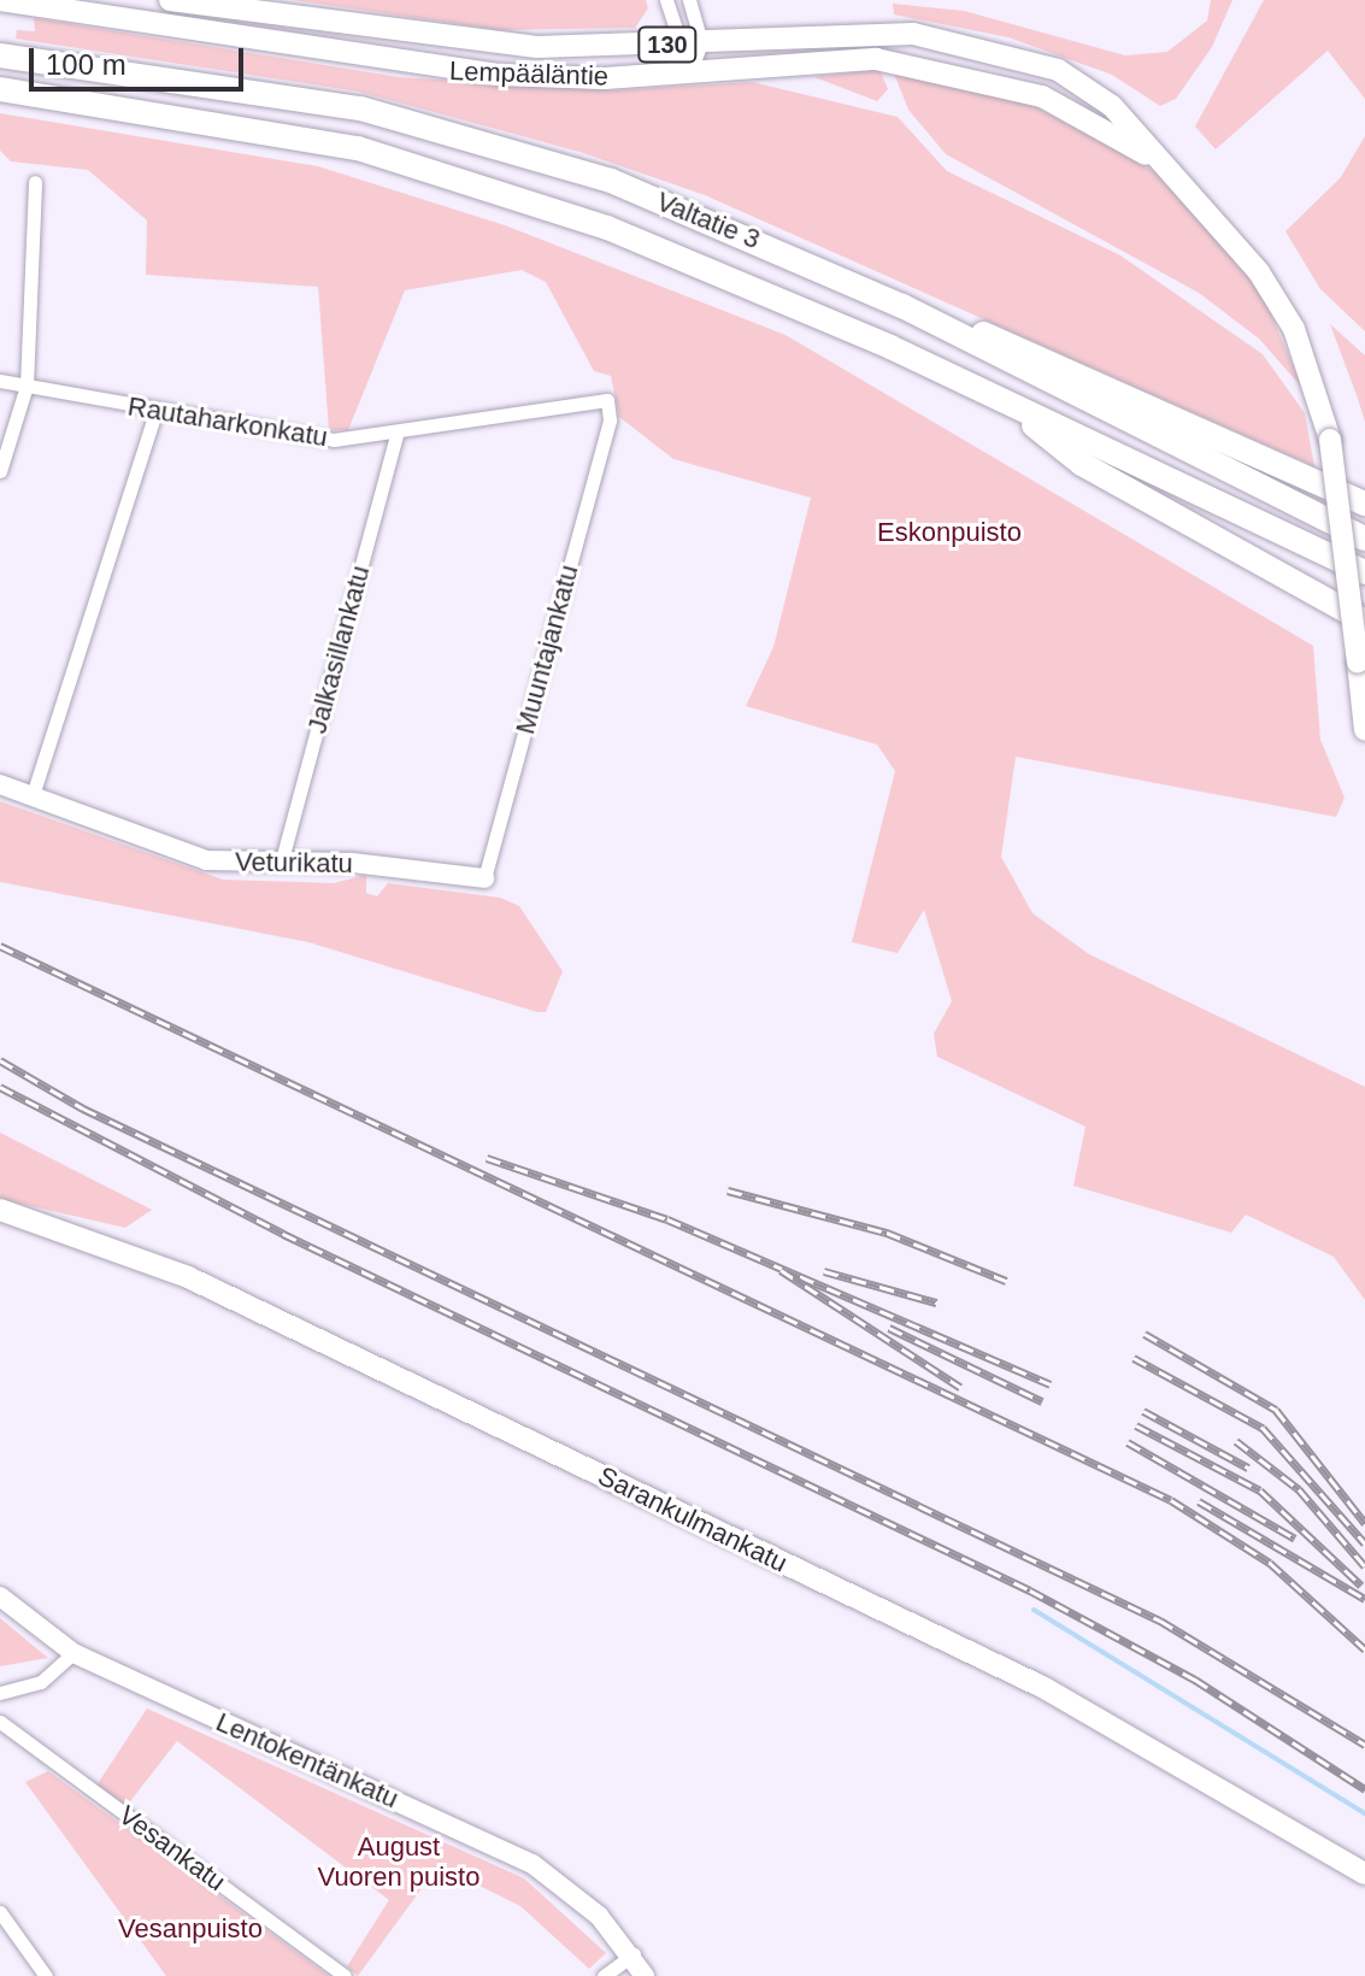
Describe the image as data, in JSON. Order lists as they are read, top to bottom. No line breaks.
{"streets":{"highway":["Valtatie 3"],"main road":["130","Lempääläntie","Sarankulmankatu"],"street":["Rautaharkonkatu","Jalkasillankatu","Muuntajankatu","Veturikatu","Lentokentänkatu","Vesankatu"]},"crossings":[["Rautaharkonkatu","Jalkasillankatu"],["Rautaharkonkatu","Muuntajankatu"],["Jalkasillankatu","Veturikatu"],["Muuntajankatu","Veturikatu"]],"parks":["Eskonpuisto","August Vuoren puisto","Vesanpuisto"],"scale_bar":"100 m"}
